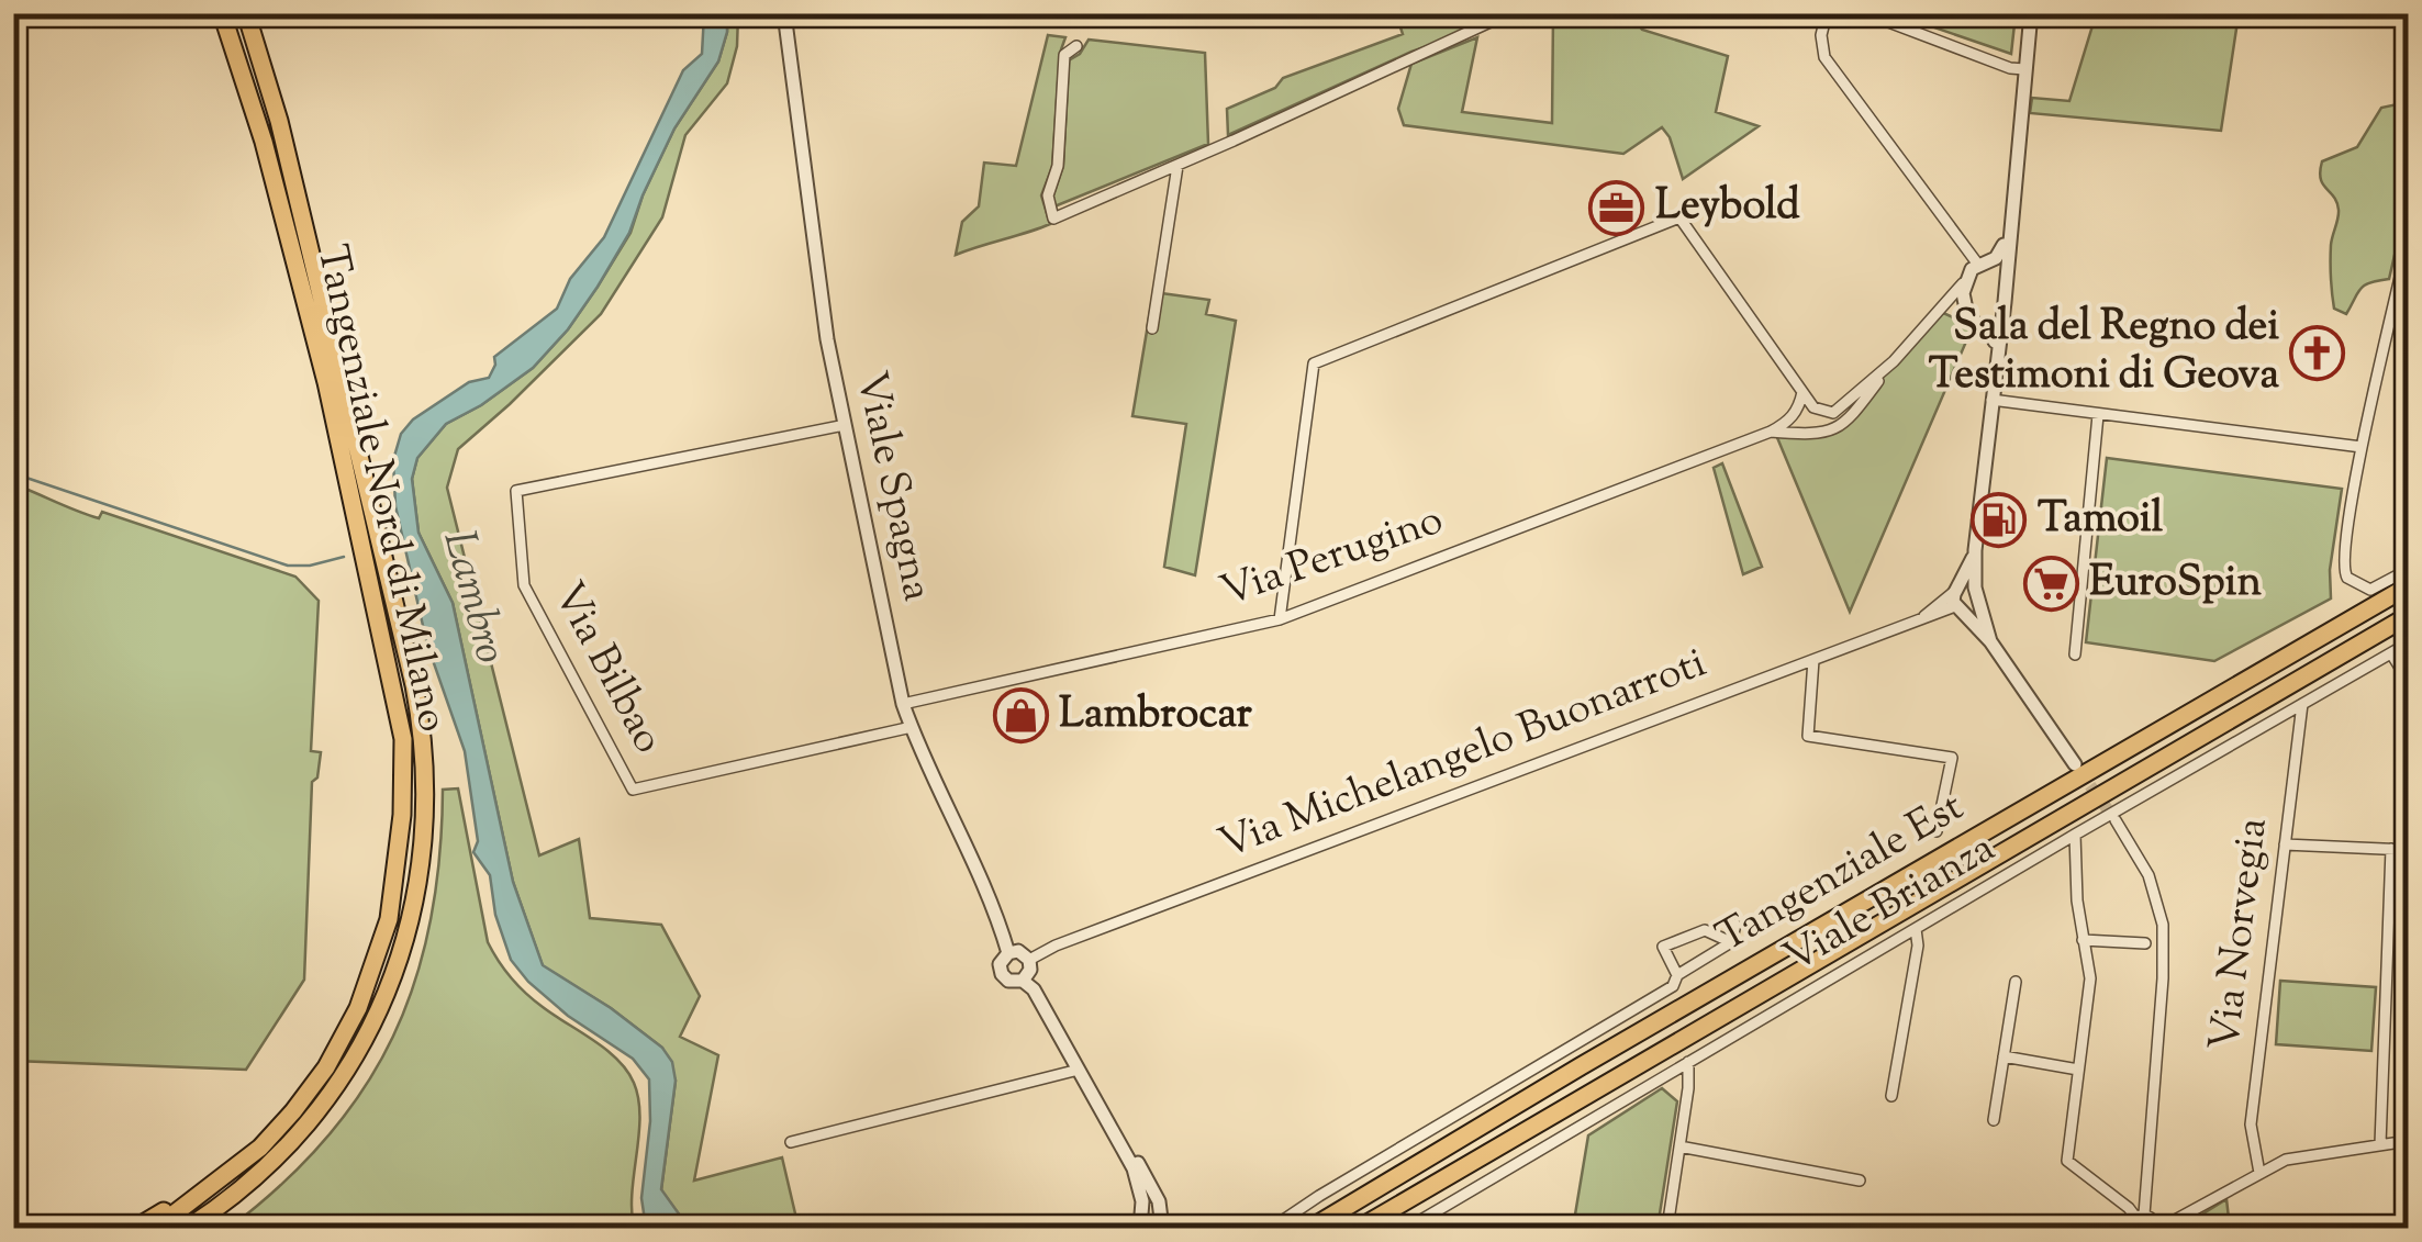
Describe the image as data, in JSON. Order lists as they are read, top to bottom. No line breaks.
{"streets":{"highway":["Tangenziale Nord di Milano","Tangenziale Est"],"street":["Viale Spagna","Via Perugino","Via Bilbao","Via Michelangelo Buonarroti","Viale Brianza","Via Norvegia"]},"crossings":[["Viale Spagna","Via Perugino"],["Viale Spagna","Via Bilbao"],["Viale Spagna","Via Michelangelo Buonarroti"],["Viale Brianza","Via Norvegia"]],"water":["Lambro"],"places":{"office":["Leybold"],"church":["Sala del Regno dei Testimoni di Geova"],"fuel station":["Tamoil"],"supermarket":["EuroSpin"],"shop":["Lambrocar"]}}
